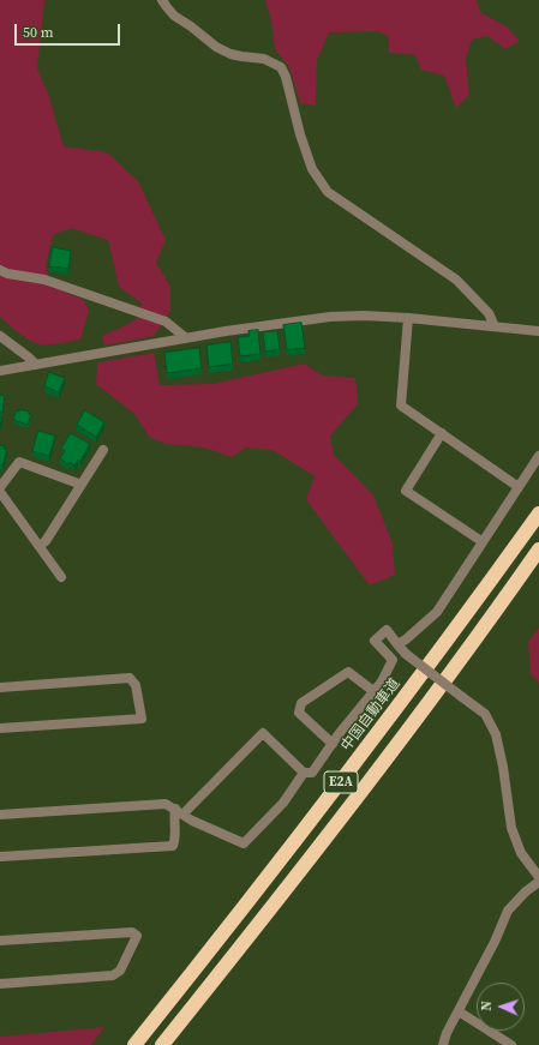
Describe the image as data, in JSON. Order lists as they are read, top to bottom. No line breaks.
{"streets":{"highway":["中国自動車道","E2A"]},"scale_bar":"50 m","north":"left"}
